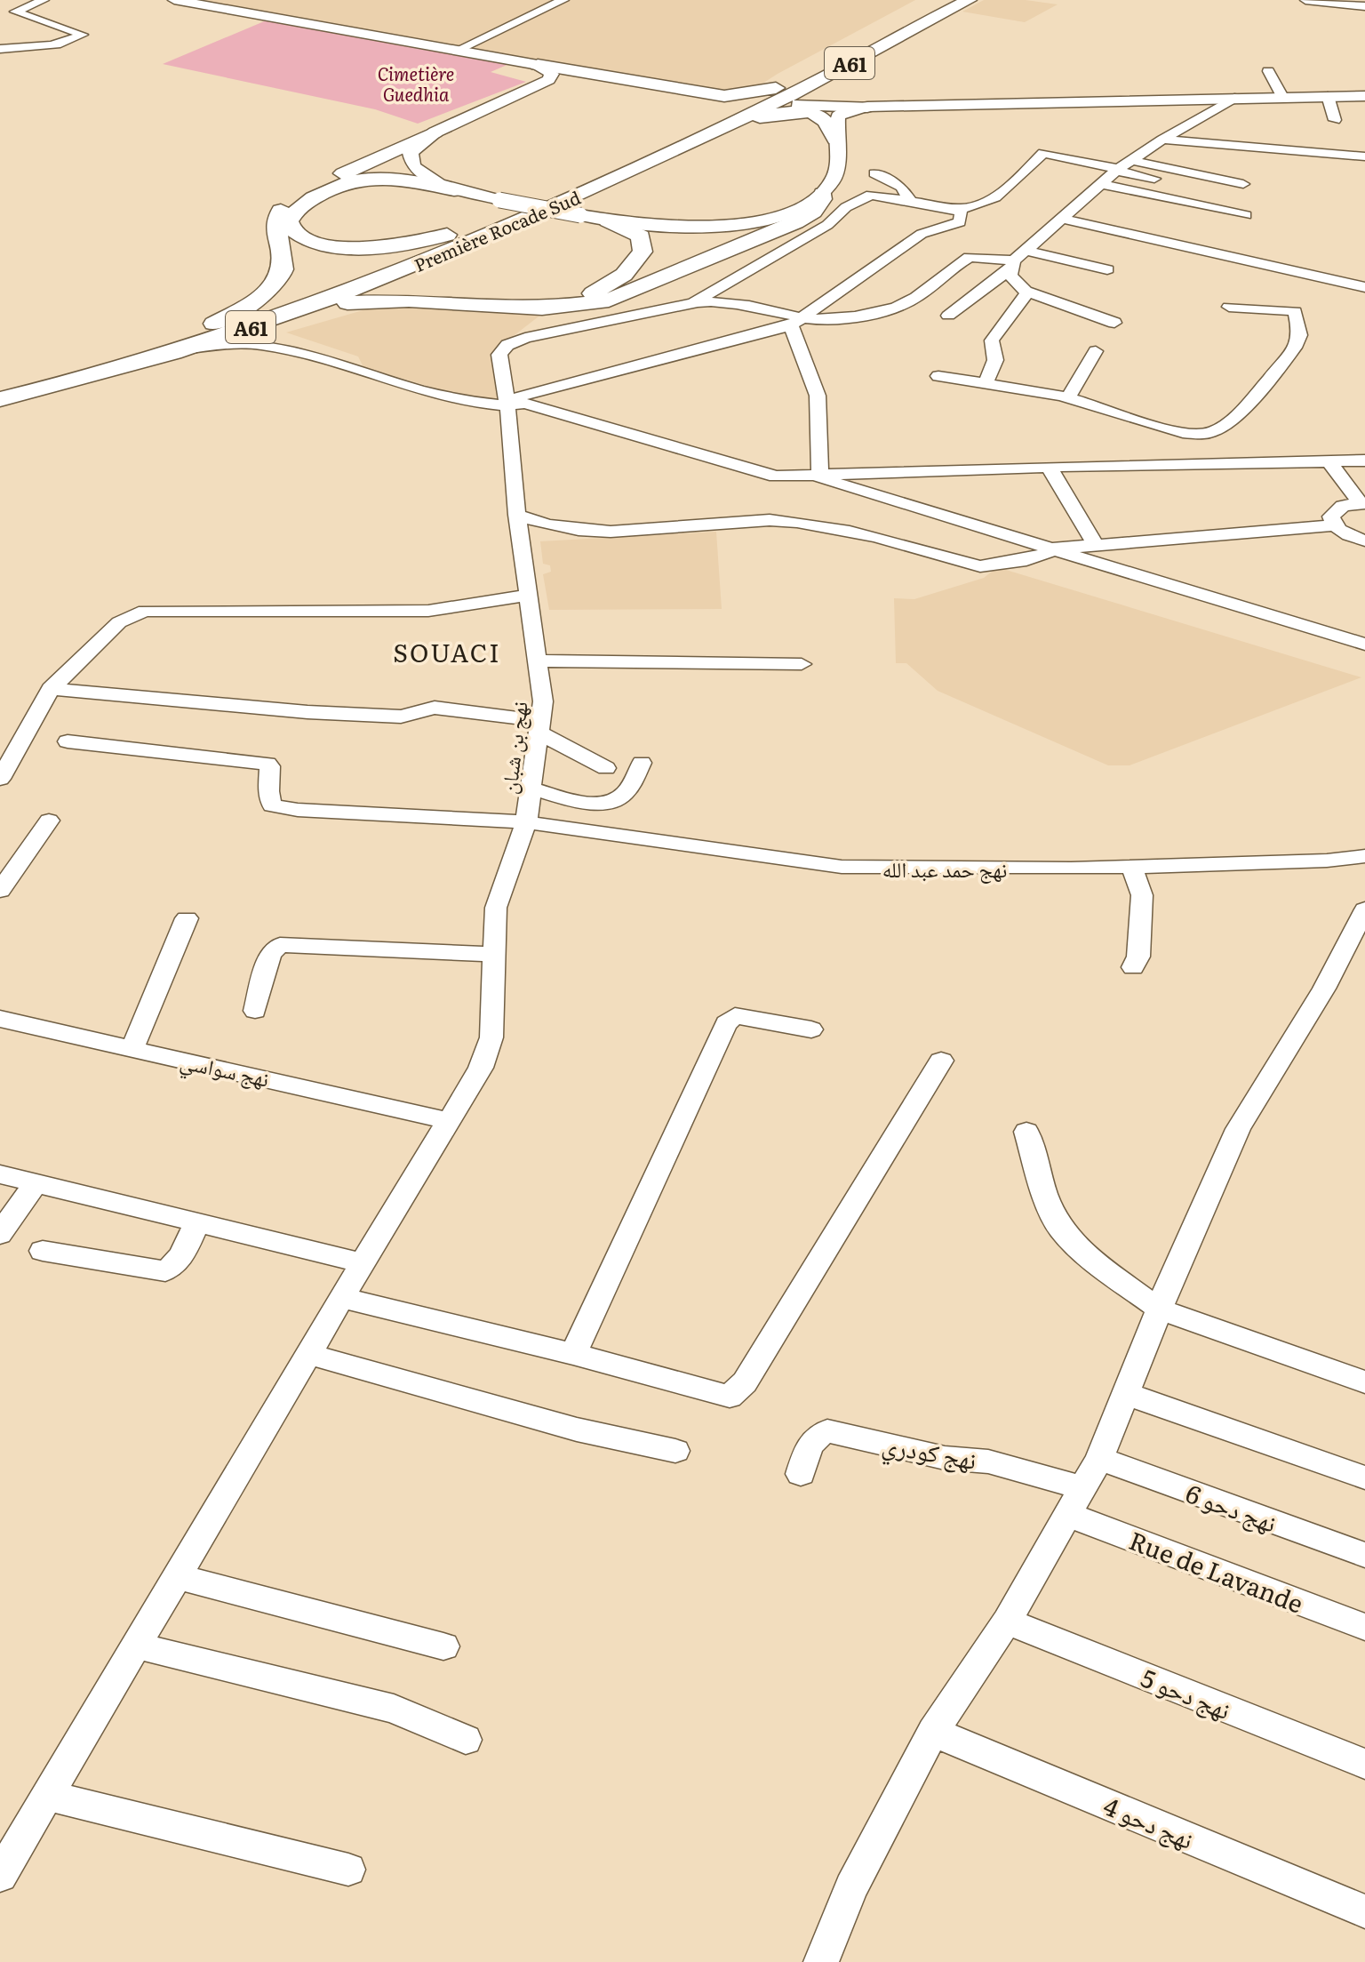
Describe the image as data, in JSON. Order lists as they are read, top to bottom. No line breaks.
{"streets":{"highway":["A61","Première Rocade Sud"],"street":["نهج بن شبان","نهج حمد عبد الله","نهج سواسي","نهج كودري","نهج دحو 6","Rue de Lavande","نهج دحو 5","نهج دحو 4"]},"crossings":[["نهج بن شبان","نهج حمد عبد الله"],["نهج بن شبان","نهج سواسي"]],"districts":["SOUACI"],"parks":["Cimetière Guedhia"]}
